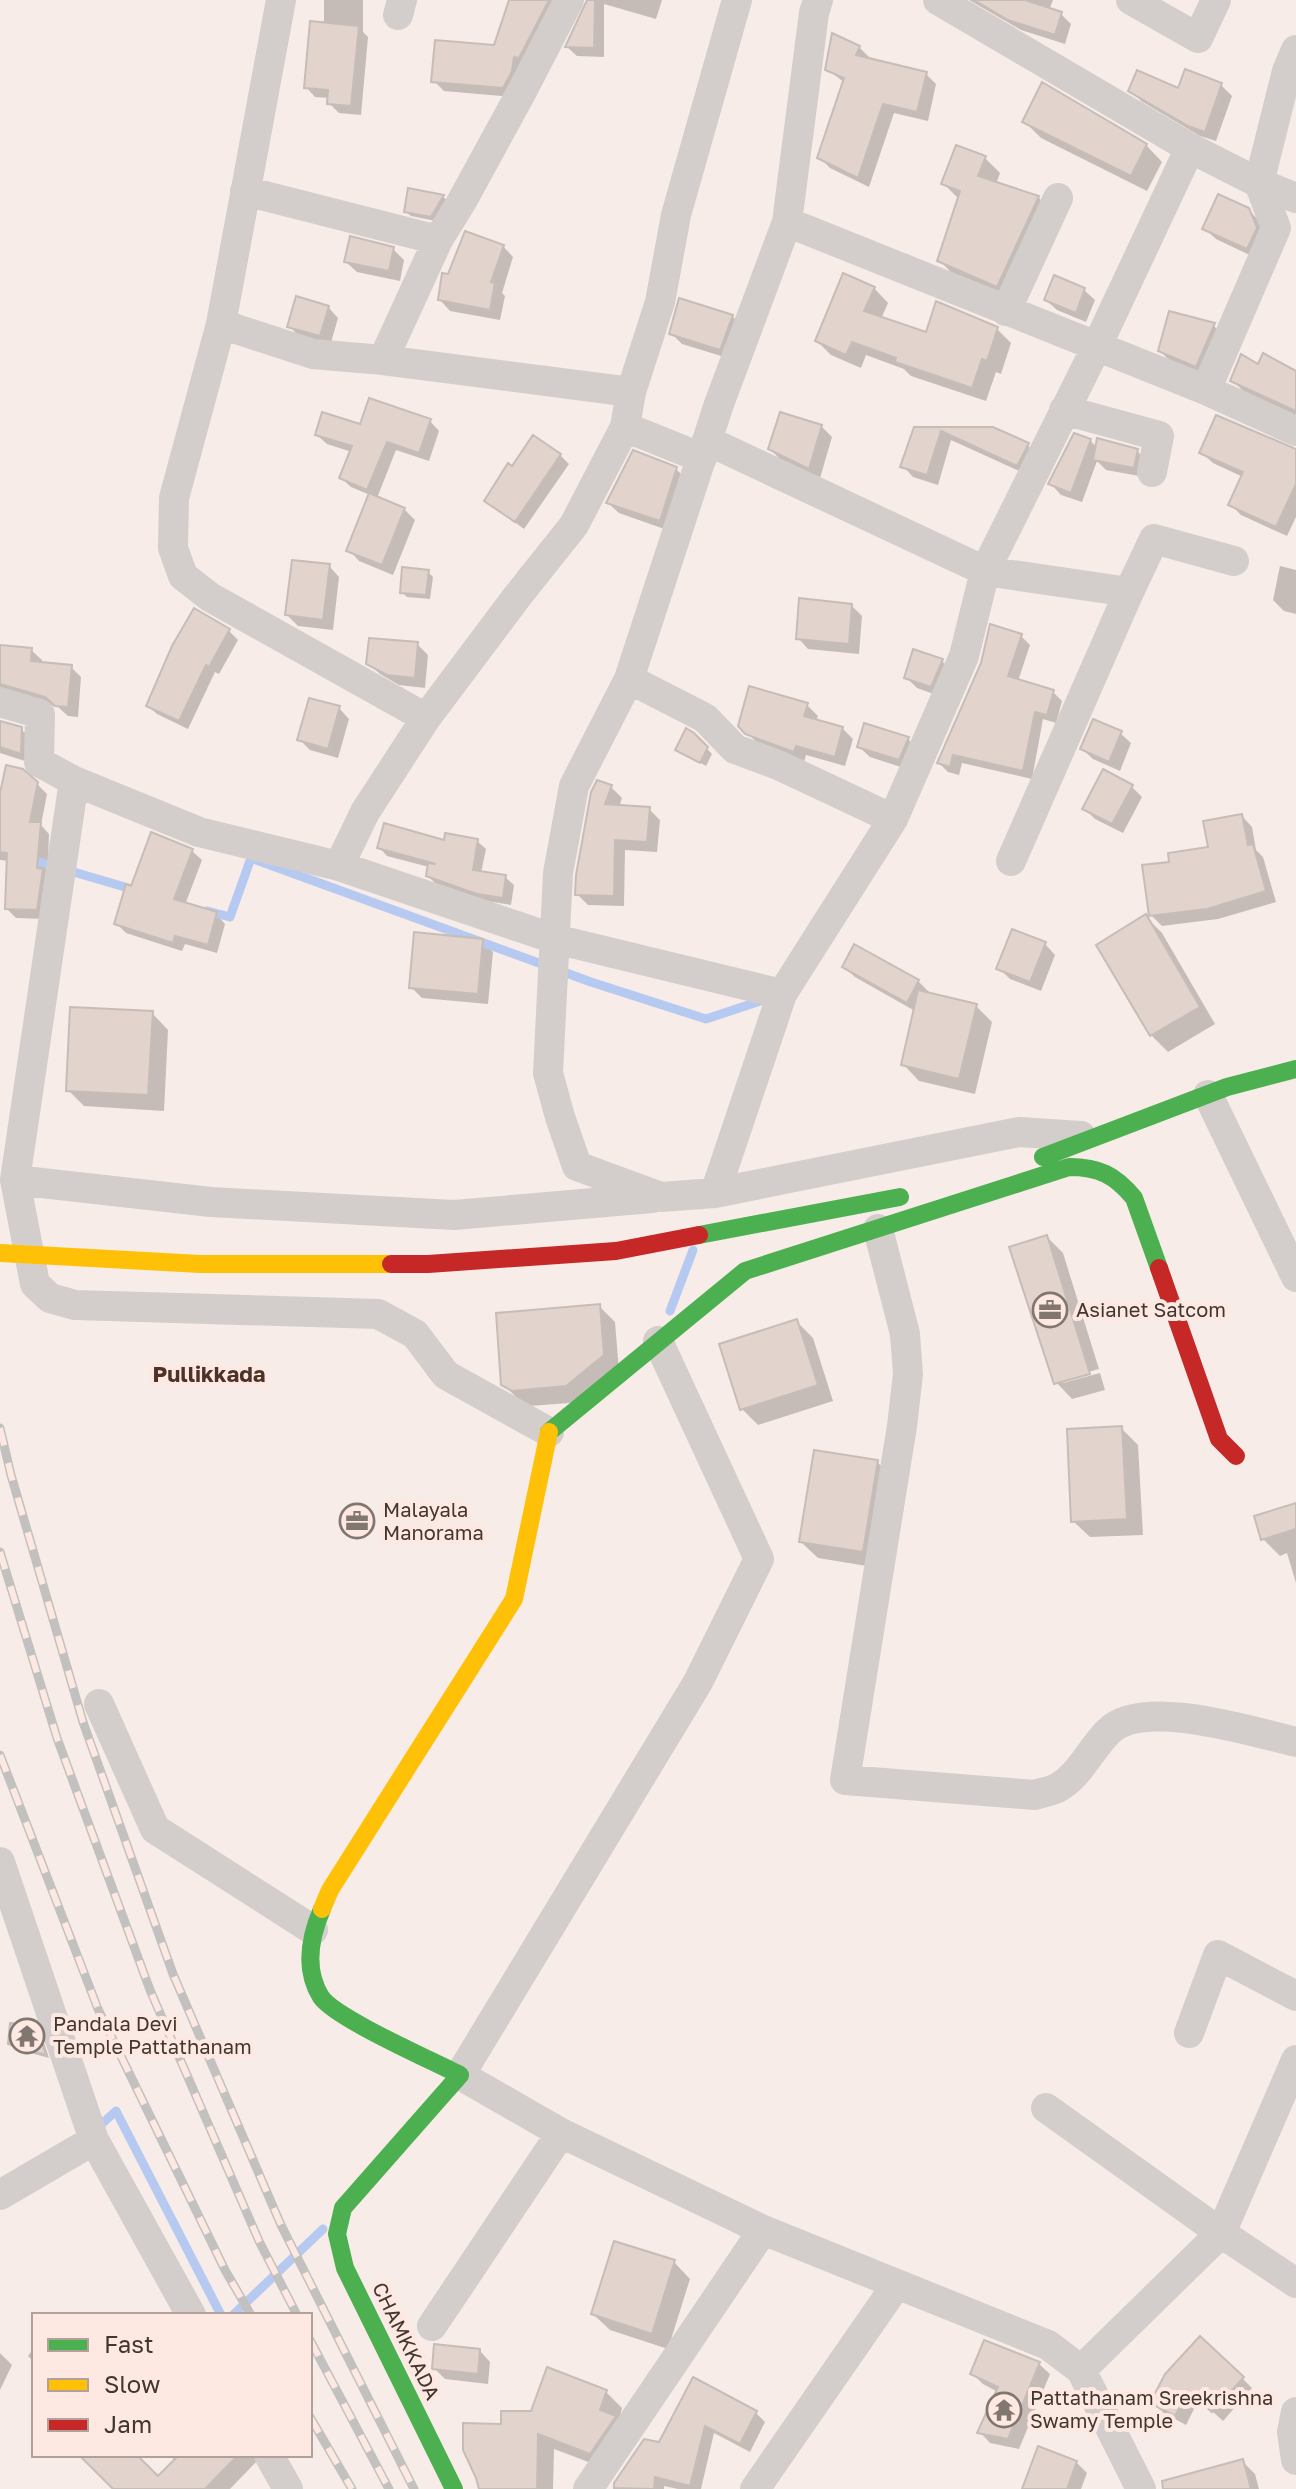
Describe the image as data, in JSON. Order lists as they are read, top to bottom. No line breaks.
{"streets":{"street":["CHAMKKADA"]},"districts":["Pullikkada"],"places":{"office":["Asianet Satcom","Malayala Manorama"],"temple":["Pandala Devi Temple Pattathanam","Pattathanam Sreekrishna Swamy Temple"]},"legend":["Fast","Slow","Jam"]}
